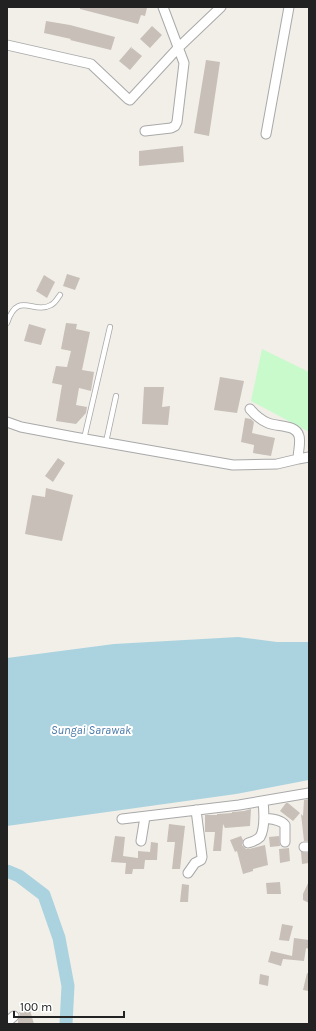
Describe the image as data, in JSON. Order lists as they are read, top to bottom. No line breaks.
{"water":["Sungai Sarawak"],"scale_bar":"100 m"}
